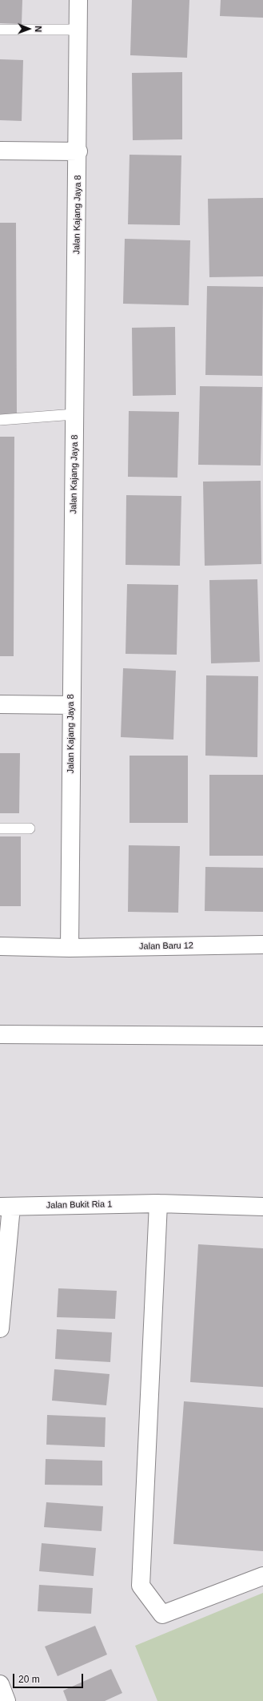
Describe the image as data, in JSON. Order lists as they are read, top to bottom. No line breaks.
{"streets":{"street":["Jalan Kajang Jaya 8","Jalan Baru 12","Jalan Bukit Ria 1"]},"crossings":[["Jalan Kajang Jaya 8","Jalan Baru 12"]],"scale_bar":"20 m","north":"right"}
